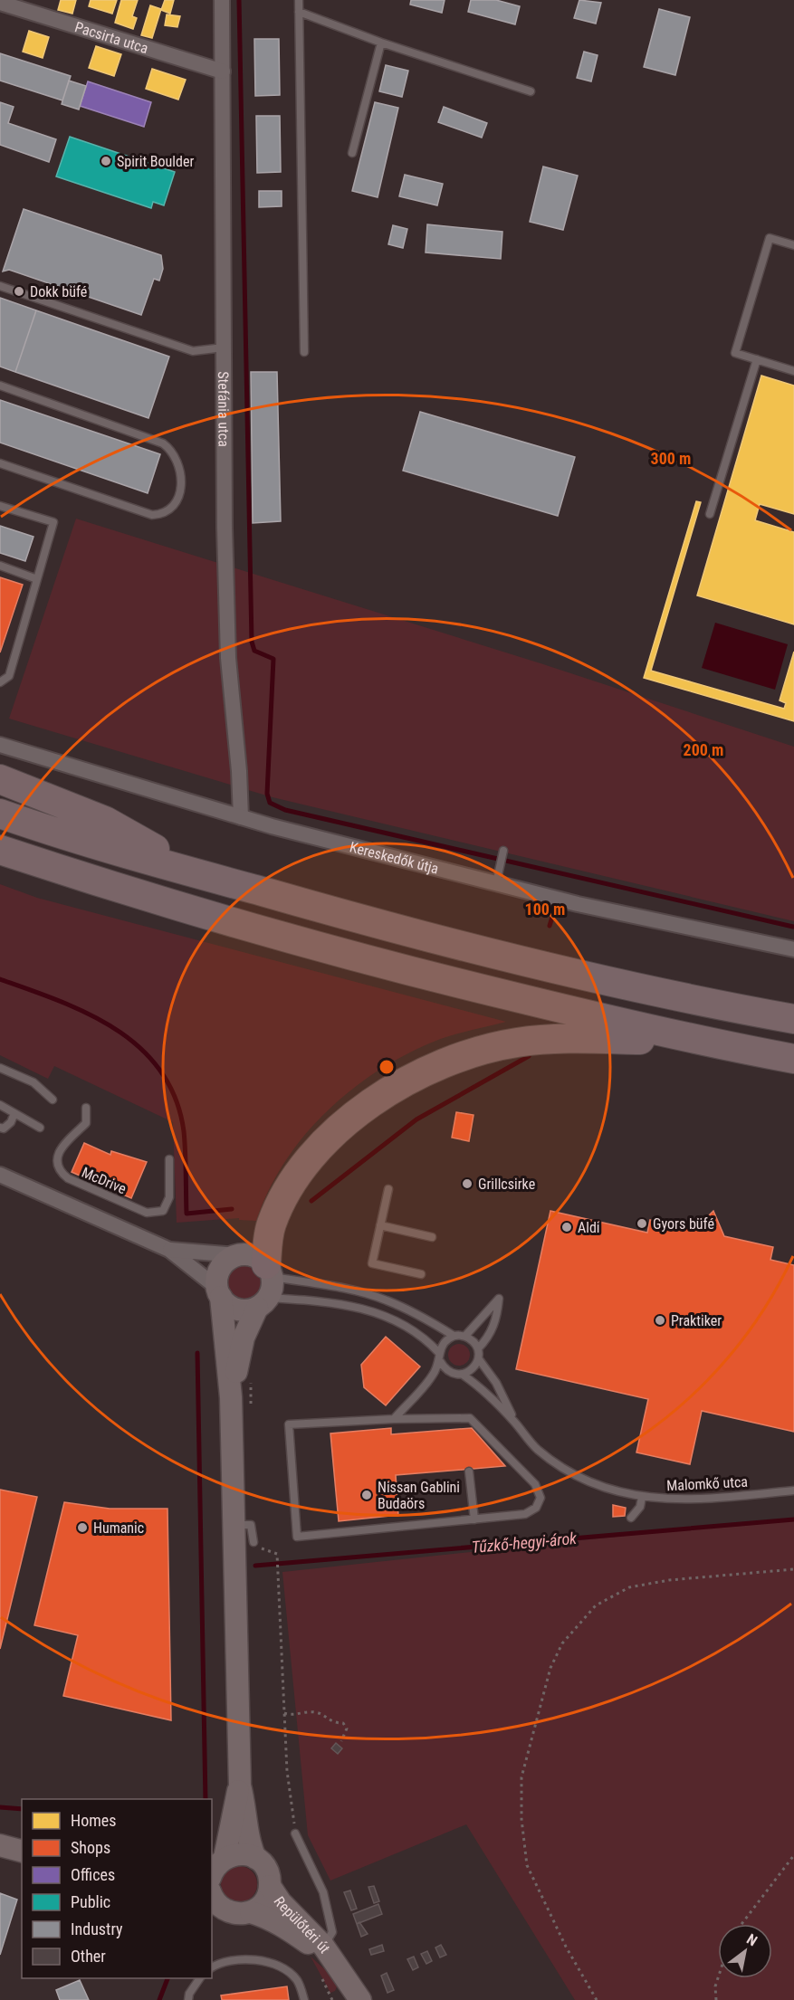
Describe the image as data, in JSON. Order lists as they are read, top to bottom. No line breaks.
{"streets":{"street":["Pacsirta utca","Stefánia utca","Kereskedők útja","Repülőtéri út"],"lane":["McDrive","Malomkő utca"]},"crossings":[["Pacsirta utca","Stefánia utca"],["Stefánia utca","Kereskedők útja"]],"water":["Tűzkő-hegyi-árok"],"places":["Spirit Boulder","Dokk büfé","Grillcsirke","Gyors büfé","Aldi","Praktiker","Nissan Gablini Budaörs","Humanic"],"legend":["Homes","Shops","Offices","Public","Industry","Other"],"north":"top right","rings":["300 m","200 m","100 m"]}
